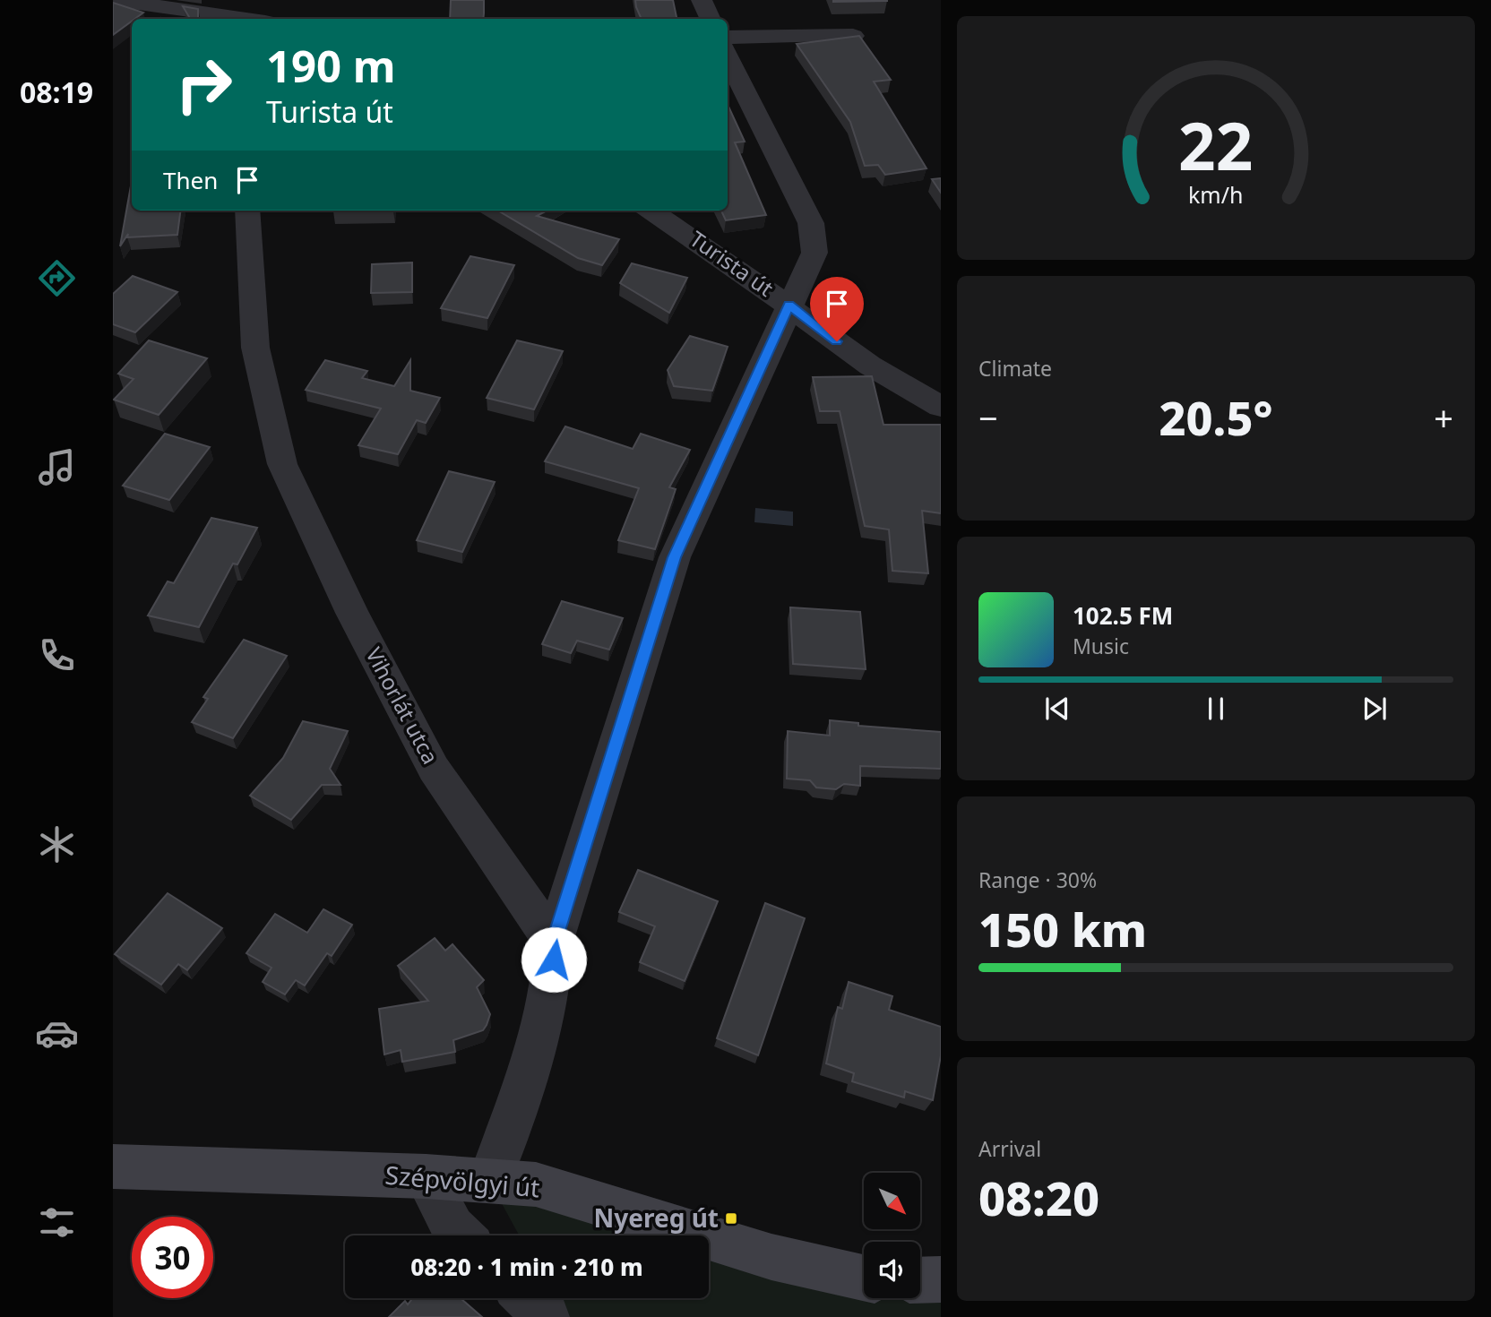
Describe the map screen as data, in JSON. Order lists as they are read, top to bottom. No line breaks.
{"streets":{"street":["Turista út","Vihorlát utca","Szépvölgyi út"]},"places":{"transit":["Nyereg út"]},"north":"bottom right","page":{"tabs":"08:19","turn":["190 m","Turista út"],"then":"Then","tile":["Climate",["Range · 30%","150 km"],["Arrival","08:20"]],"heat":["−","20.5°","+"],"song":["102.5 FM","Music"],"limit":"30","trip":"08:20 · 1 min · 210 m","gauge":["22","km/h"]}}
